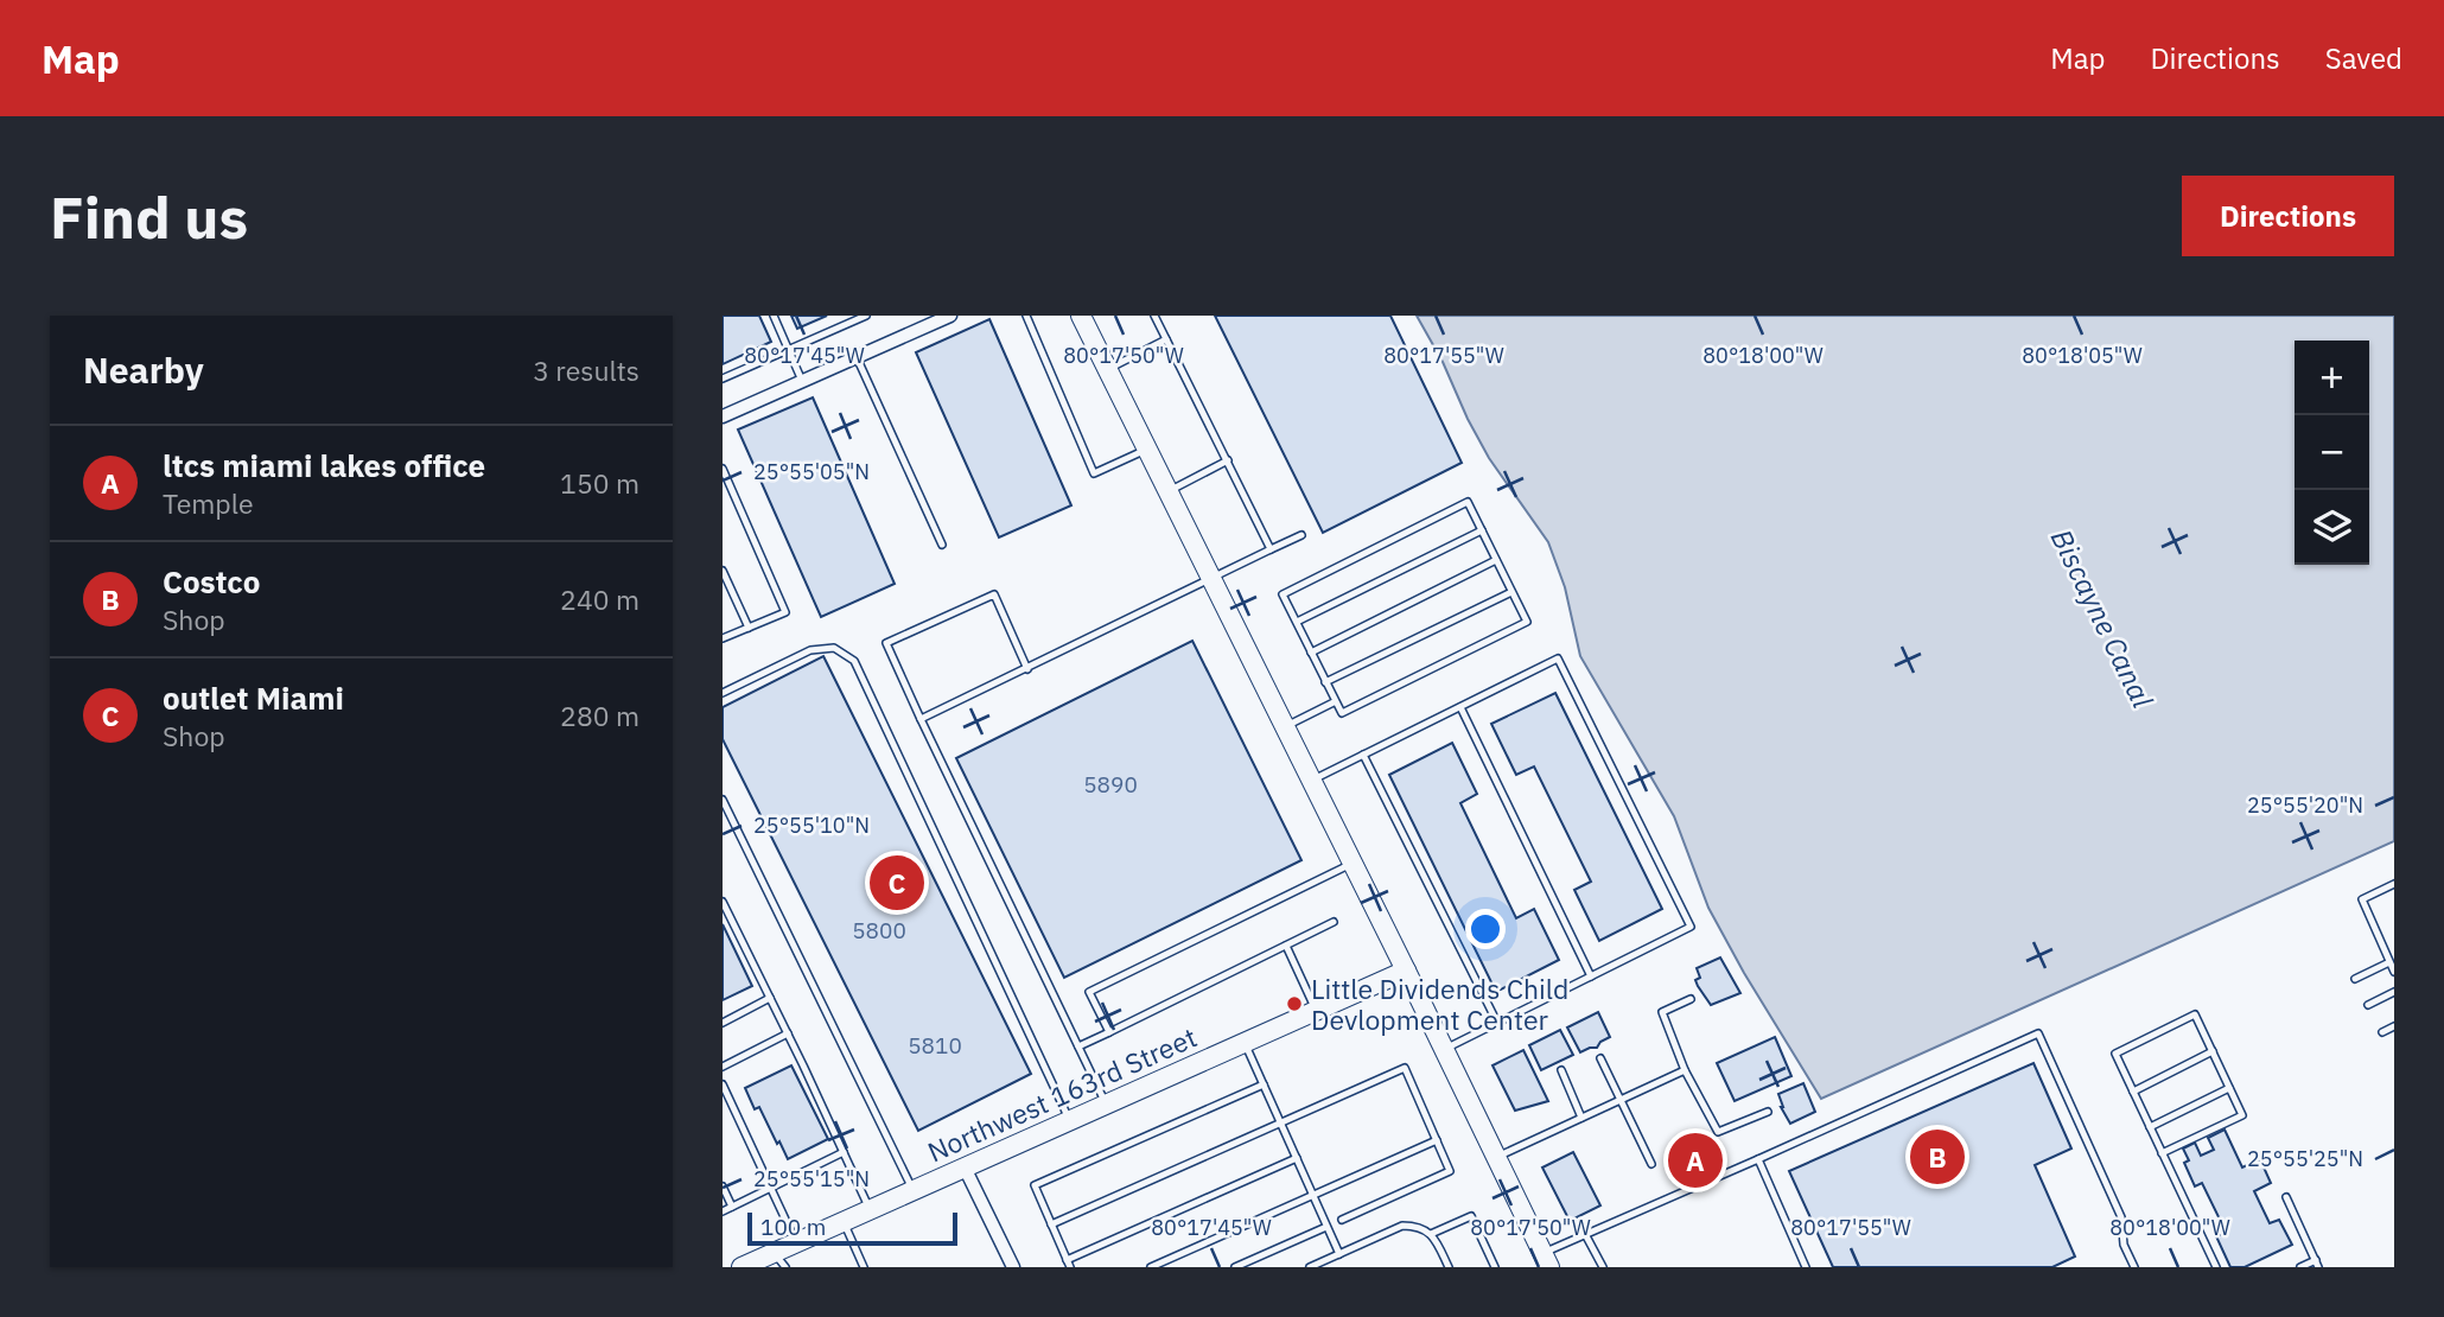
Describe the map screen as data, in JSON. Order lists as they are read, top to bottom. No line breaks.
{"streets":{"street":["Northwest 163rd Street"]},"water":["Biscayne Canal"],"places":["Little Dividends Child Devlopment Center"],"house_numbers":["5890","5800","5810"],"scale_bar":"100 m","page":{"header":"Map","nav":["Map","Directions","Saved"],"buttons":"Directions","title":"Find us","heading":["Nearby","3 results"],"map_buttons":["+","−"],"list":[{"mark":"A","name":"ltcs miami lakes office","note":"Temple","value":"150 m"},{"mark":"B","name":"Costco","note":"Shop","value":"240 m"},{"mark":"C","name":"outlet Miami","note":"Shop","value":"280 m"}],"pins":["C","B","A"],"scale":"100 m"},"coordinates":["80°17'45\"W","80°17'50\"W","80°17'55\"W","80°18'00\"W","80°18'05\"W","25°55'05\"N","25°55'20\"N","25°55'10\"N","25°55'25\"N","25°55'15\"N"]}
